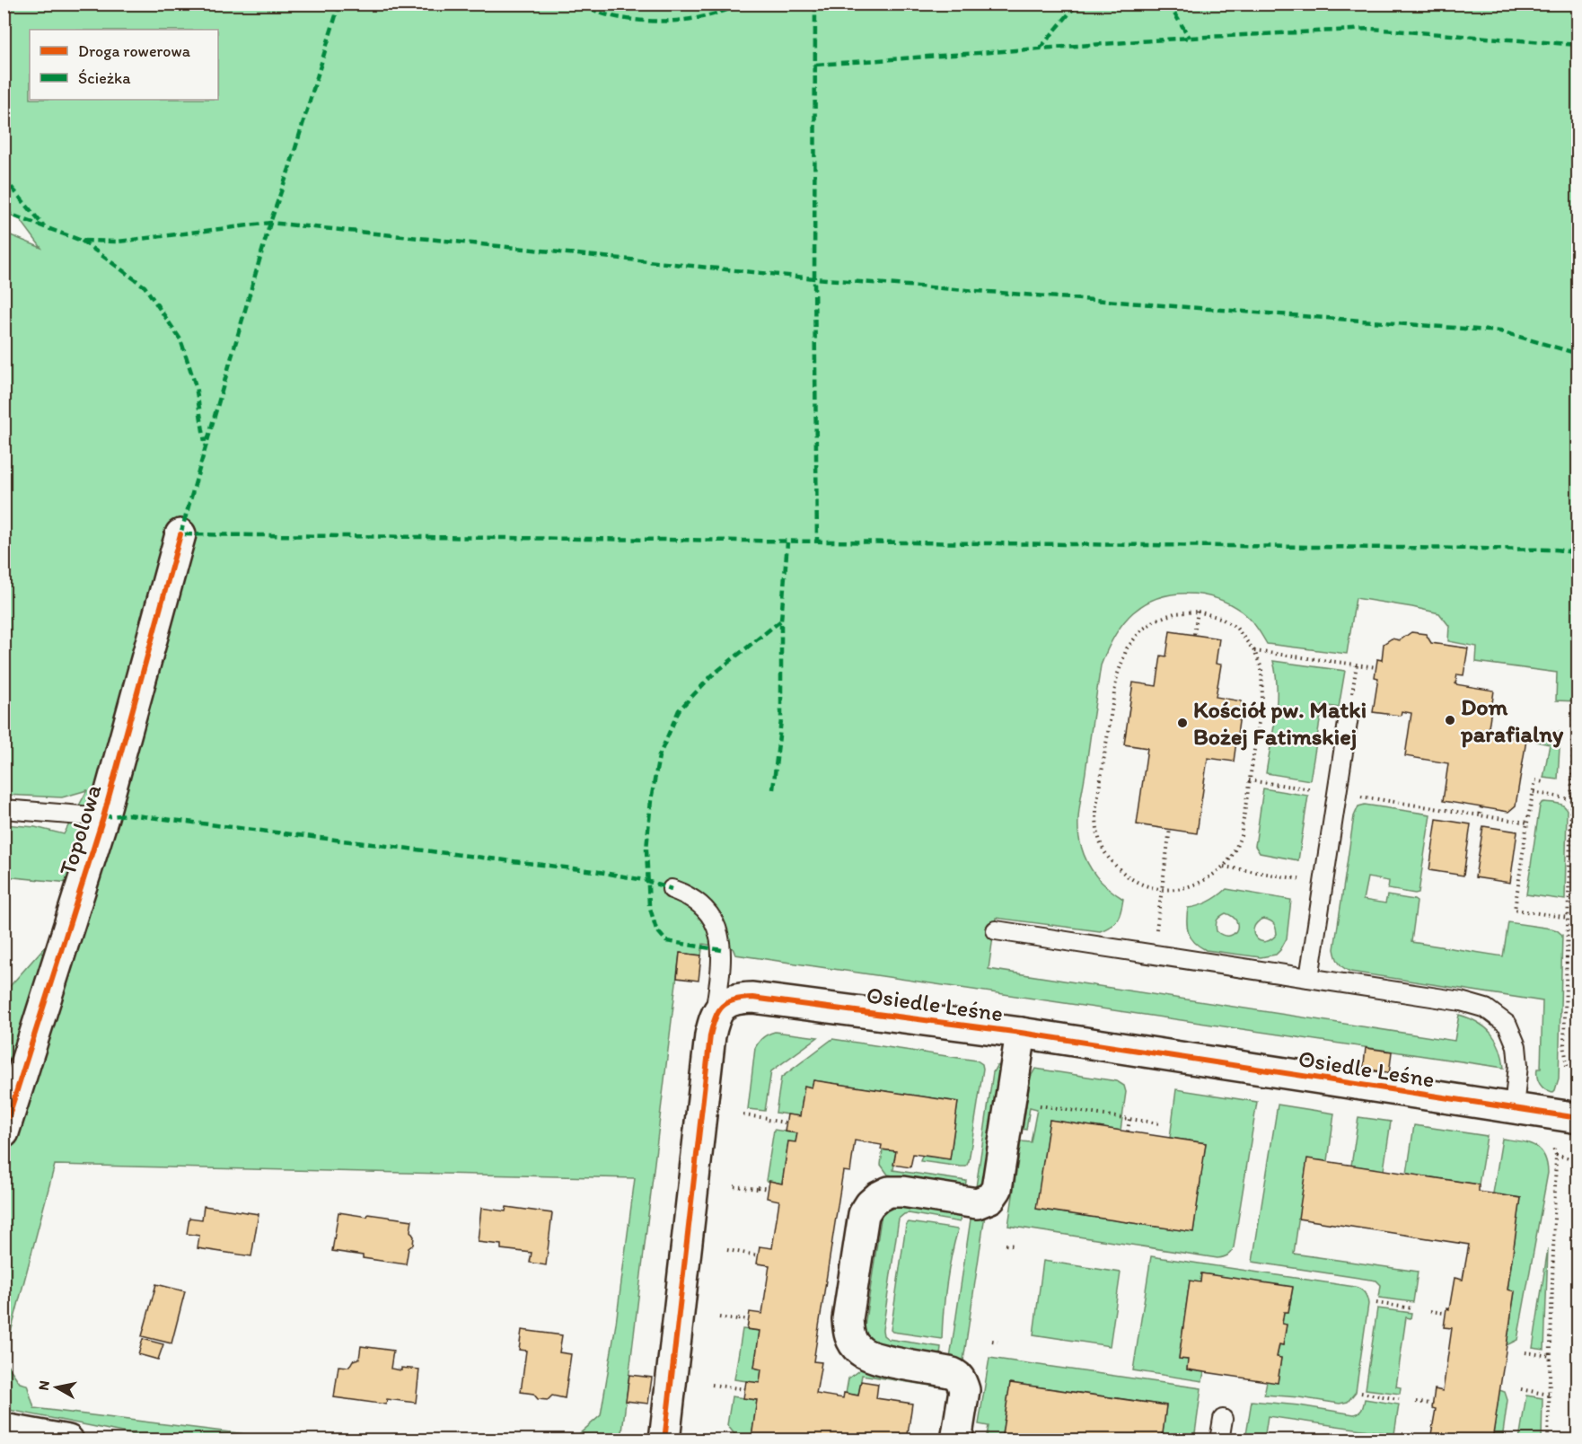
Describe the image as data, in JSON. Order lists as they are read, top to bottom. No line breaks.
{"streets":{"street":["Topolowa","Osiedle Leśne"]},"places":["Dom parafialny","Kościół pw. Matki Bożej Fatimskiej"],"legend":["Droga rowerowa","Ścieżka"],"north":"left"}
